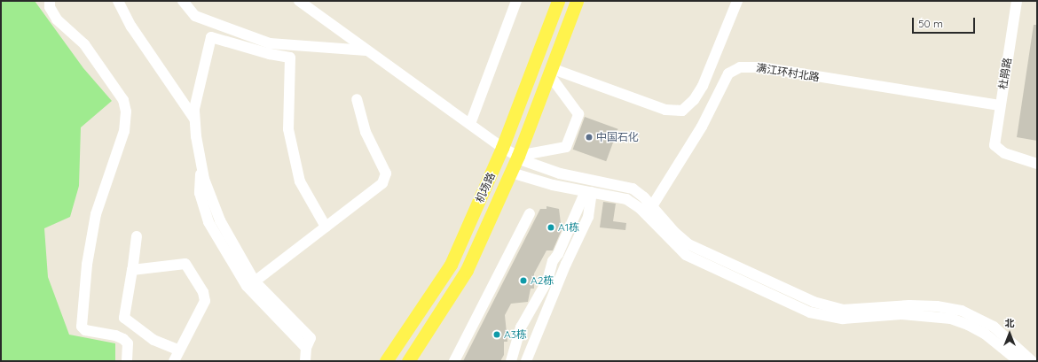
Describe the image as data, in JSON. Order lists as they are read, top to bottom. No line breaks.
{"streets":{"main road":["机场路"],"street":["满江环村北路","杜鹃路"]},"crossings":[["满江环村北路","杜鹃路"]],"places":["中国石化","A1栋","A2栋","A3栋"],"scale_bar":"50 m","north":"top"}
